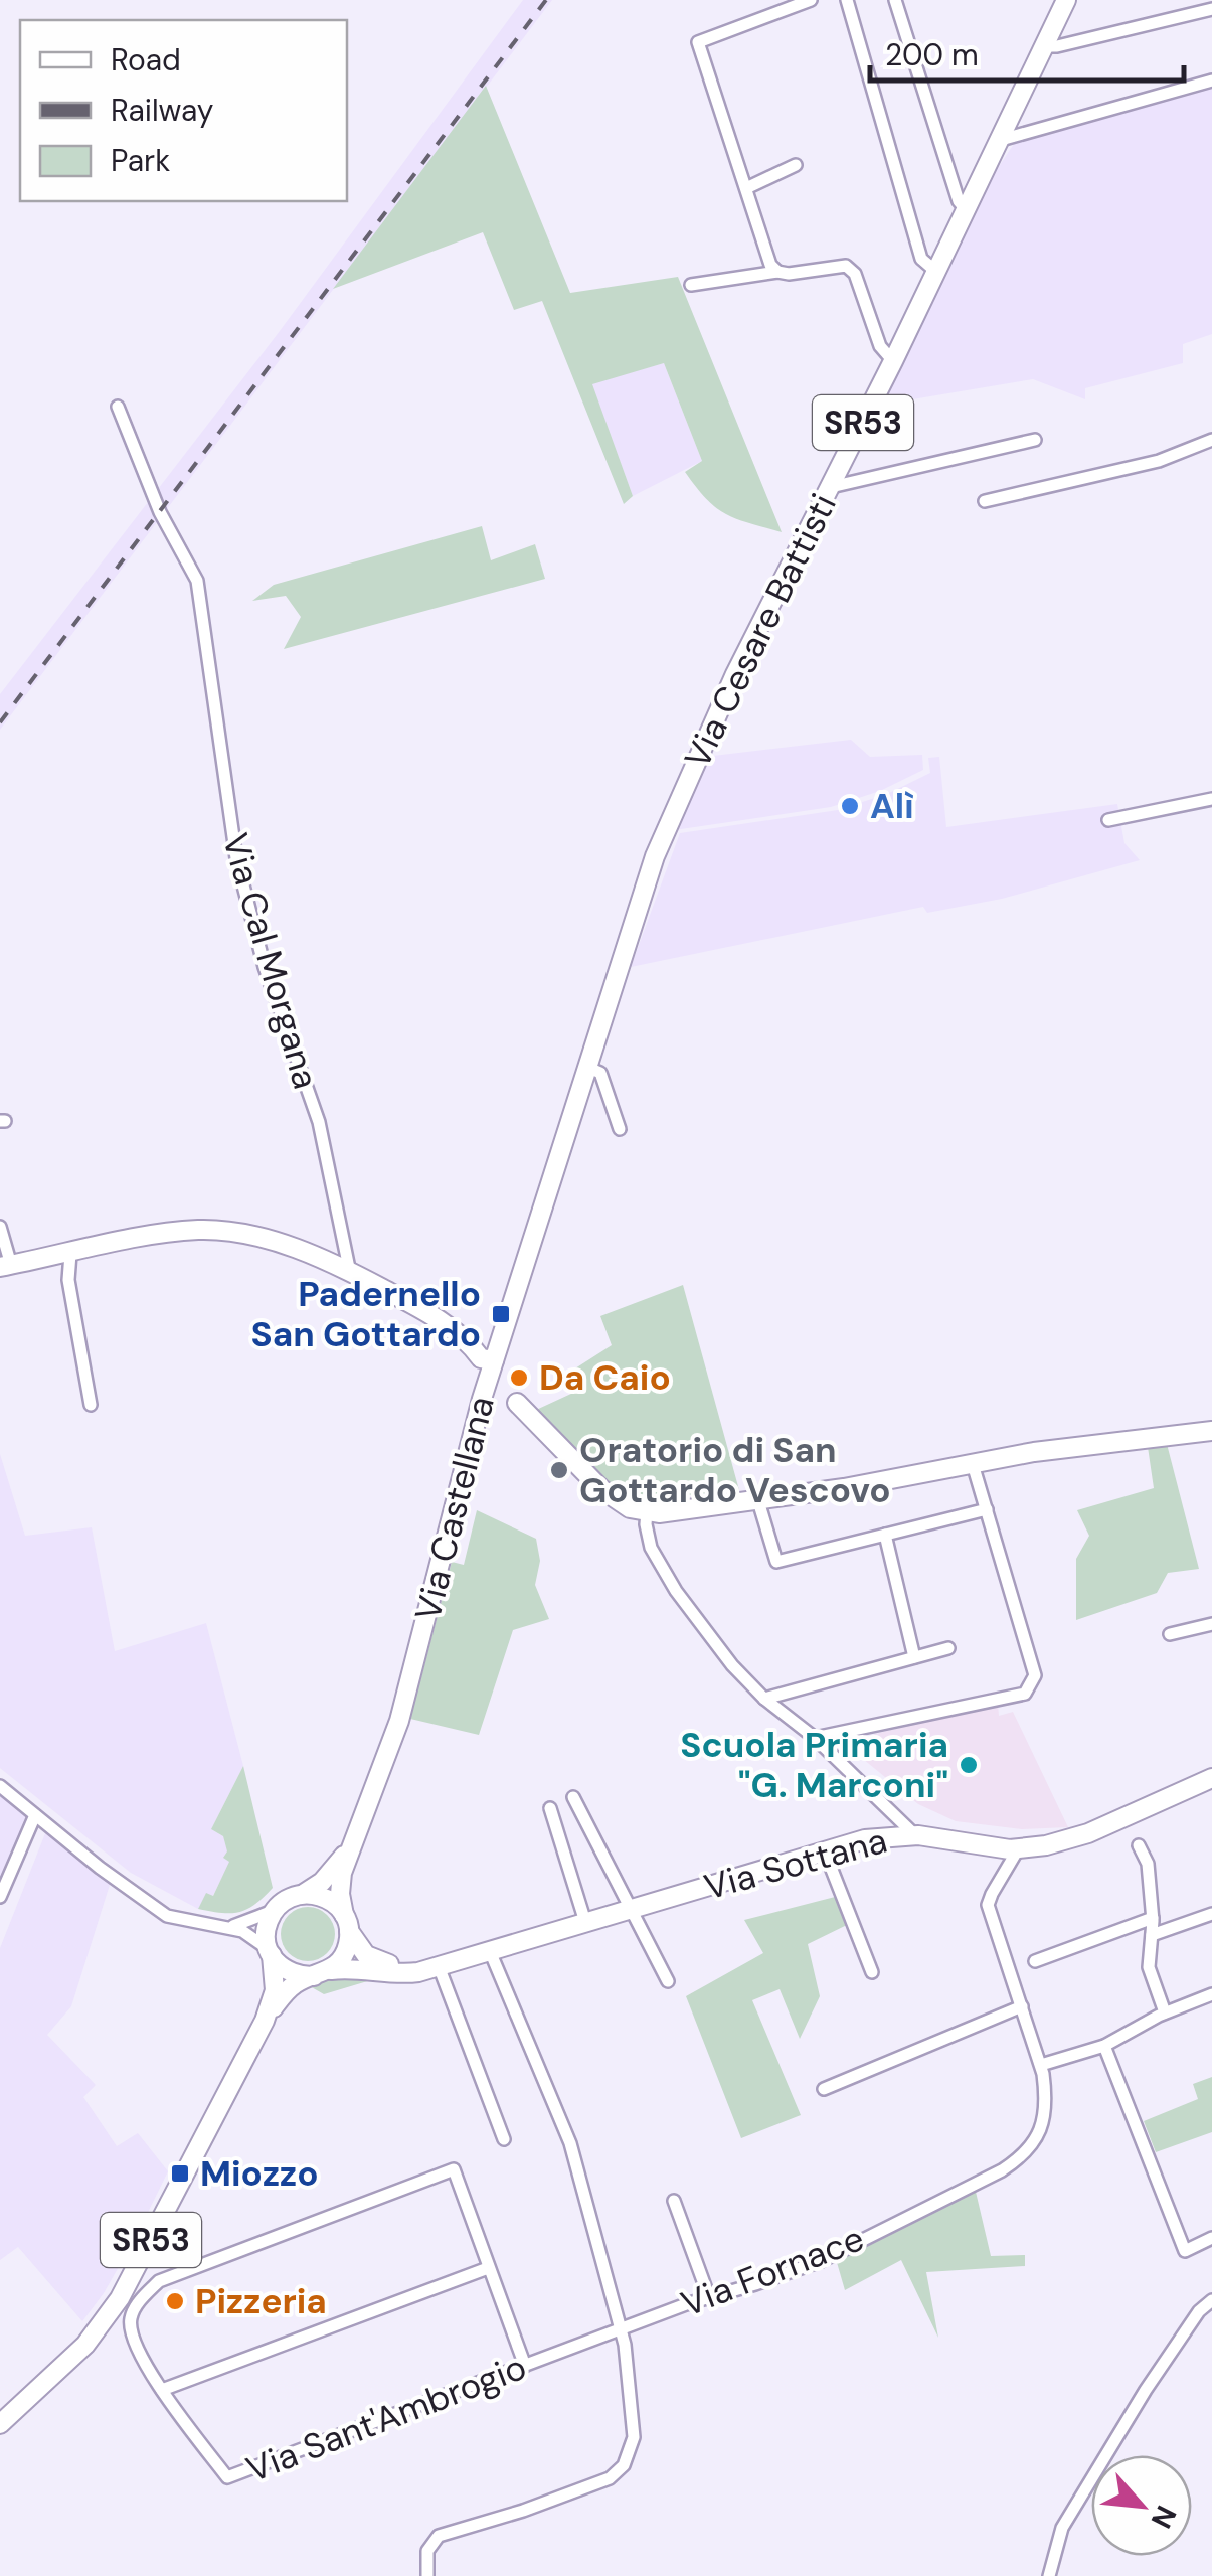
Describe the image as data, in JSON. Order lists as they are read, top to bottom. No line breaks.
{"streets":{"main road":["SR53","Via Cesare Battisti","Via Castellana","Via Sottana"],"street":["Via Cal Morgana","Via Fornace","Via Sant'Ambrogio"]},"crossings":[["SR53","Via Castellana"],["SR53","Via Sottana"],["SR53","Via Sant'Ambrogio"],["Via Cesare Battisti","Via Castellana"],["Via Castellana","Via Sottana"],["Via Sottana","Via Fornace"],["Via Fornace","Via Sant'Ambrogio"]],"places":{"other":["Alì","Da Caio","Oratorio di San Gottardo Vescovo","Scuola Primaria \"G. Marconi\"","Pizzeria"],"transit":["Padernello San Gottardo","Miozzo"]},"legend":["Road","Railway","Park"],"scale_bar":"200 m","north":"bottom right"}
